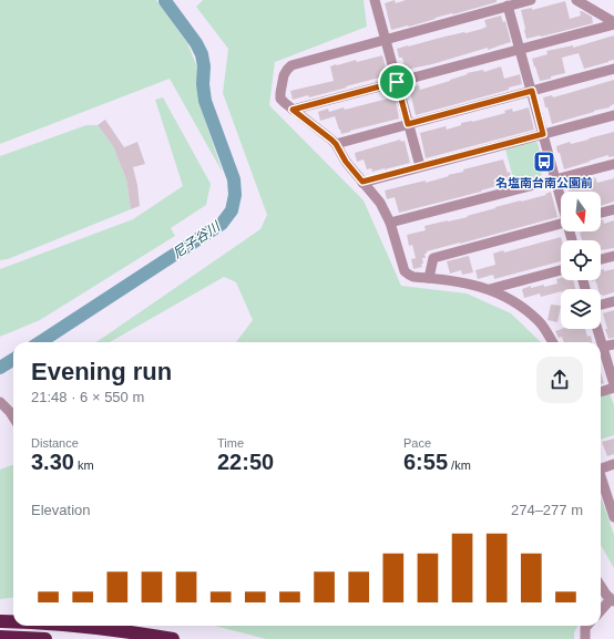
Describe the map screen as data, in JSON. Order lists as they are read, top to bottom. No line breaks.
{"water":["尼子谷川"],"places":{"bus stop":["名塩南台南公園前"]},"north":"bottom","page":{"heading":["Evening run","21:48 · 6 × 550 m"],"stats":[["Distance","3.30 km"],["Time","22:50"],["Pace","6:55 /km"]],"chart":["Elevation","274–277 m"]}}
